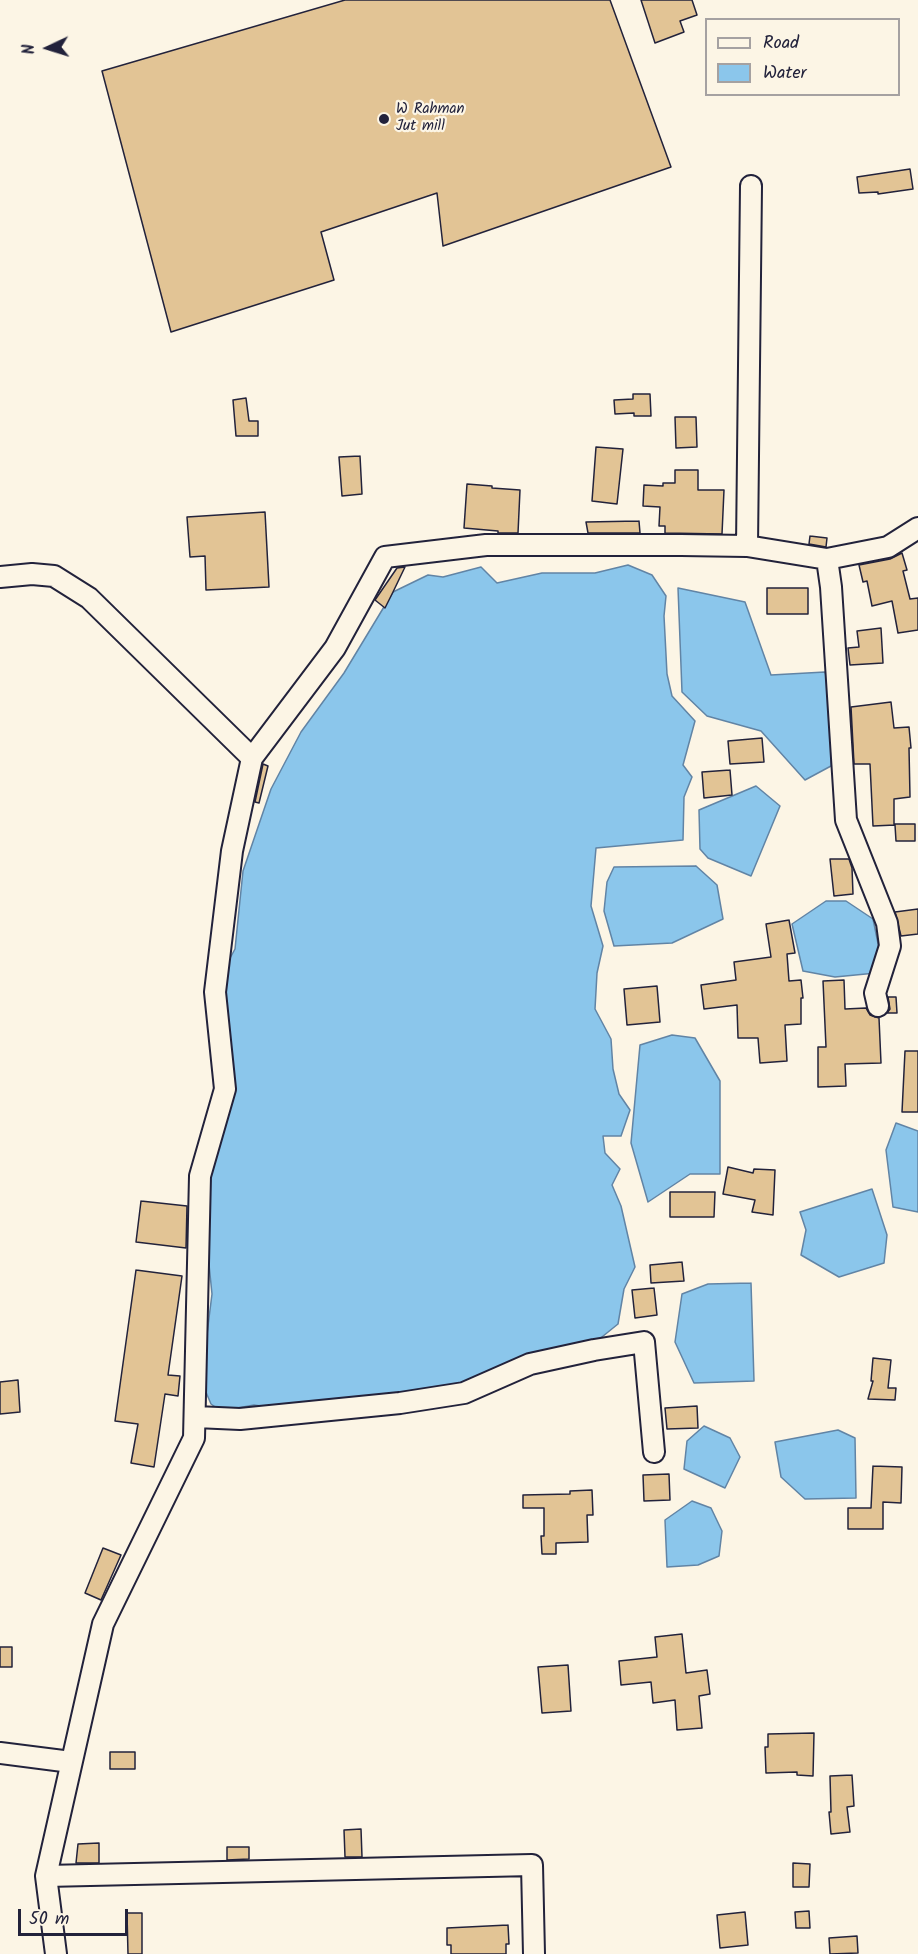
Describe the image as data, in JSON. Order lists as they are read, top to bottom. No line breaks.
{"places":["W Rahman Jut mill"],"legend":["Road","Water"],"scale_bar":"50 m","north":"left"}
